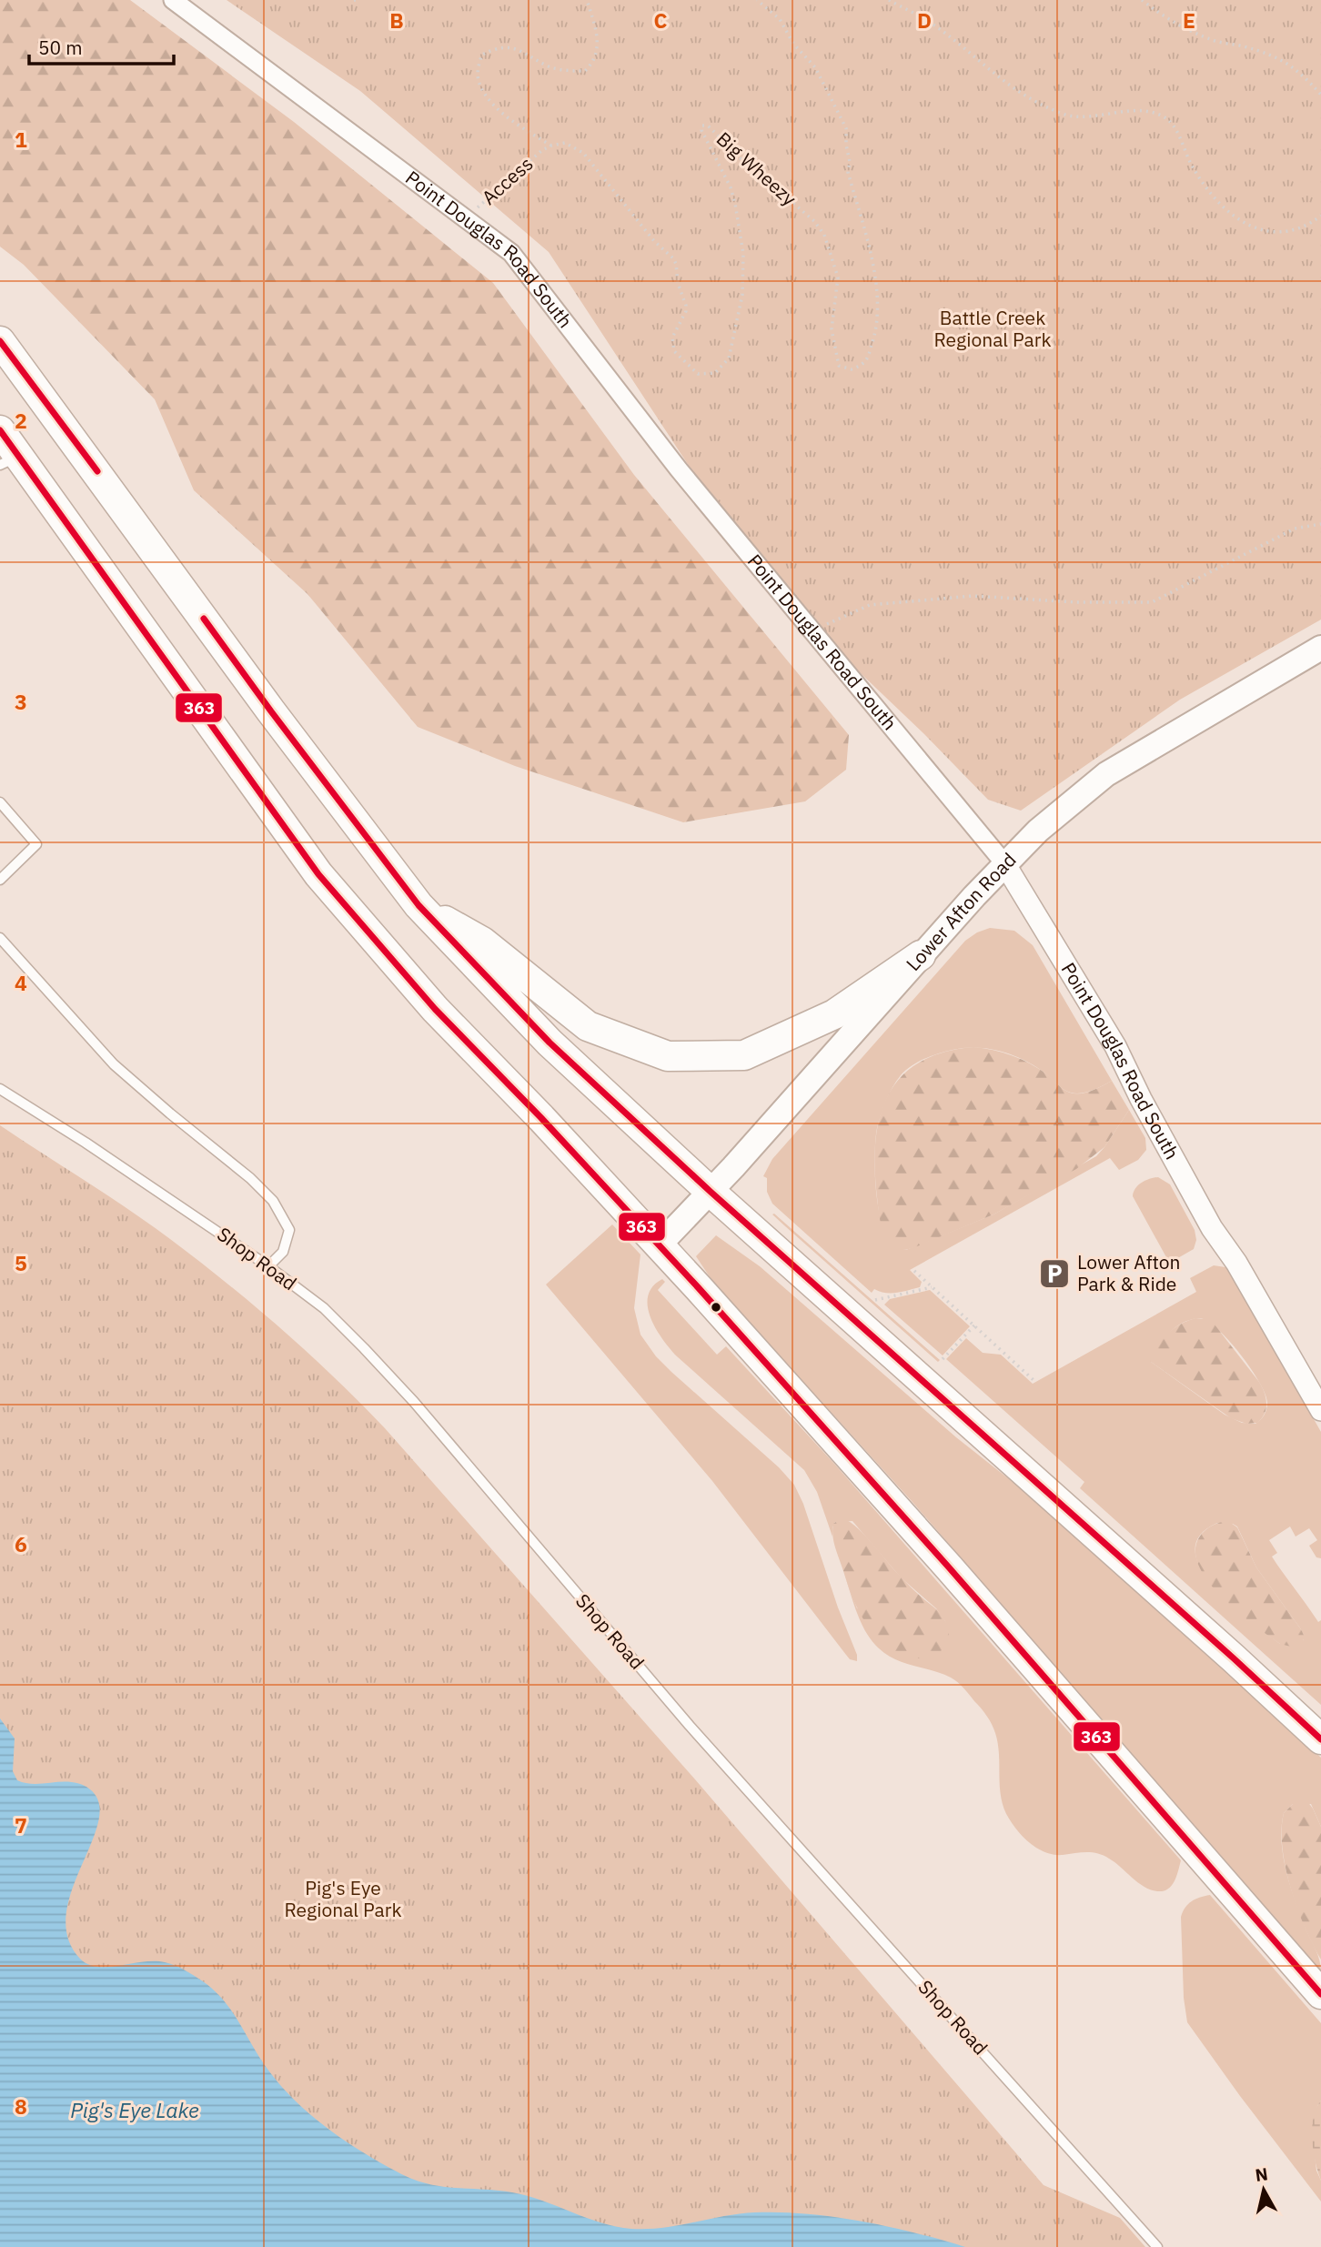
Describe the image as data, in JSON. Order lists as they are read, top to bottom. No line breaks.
{"streets":{"main road":["Lower Afton Road"],"street":["Point Douglas Road South"],"lane":["Shop Road"],"path":["Big Wheezy","Access"]},"crossings":[["Big Wheezy","Access"],["Access","Point Douglas Road South"],["Point Douglas Road South","Lower Afton Road"]],"water":["Pig's Eye Lake"],"parks":["Battle Creek Regional Park","Pig's Eye Regional Park"],"places":{"parking":["Lower Afton Park & Ride"]},"lines":["transit line 363"],"scale_bar":"50 m","north":"top","grid":{"columns":["B","C","D","E"],"rows":["1","2","3","4","5","6","7","8"]}}
